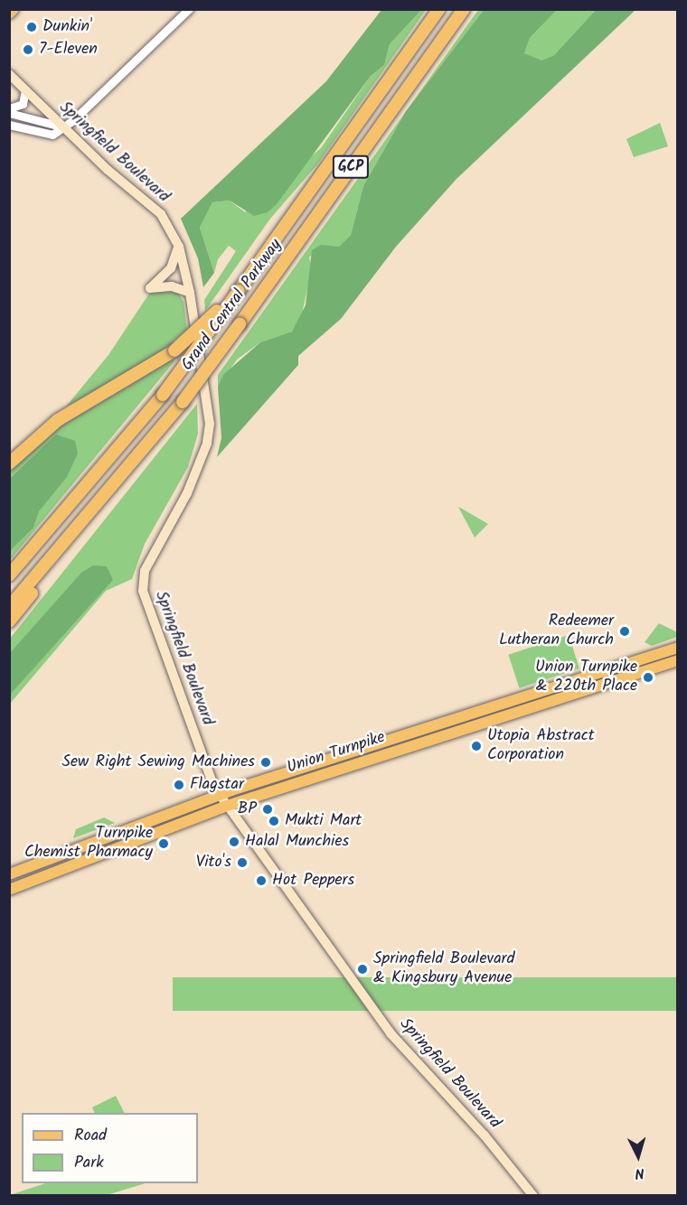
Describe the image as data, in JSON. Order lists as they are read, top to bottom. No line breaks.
{"streets":{"highway":["GCP","Grand Central Parkway"],"main road":["Springfield Boulevard","Union Turnpike"]},"crossings":[["Springfield Boulevard","Union Turnpike"]],"places":["Dunkin'","7-Eleven","Redeemer Lutheran Church","Union Turnpike & 220th Place","Utopia Abstract Corporation","Sew Right Sewing Machines","Flagstar","BP","Mukti Mart","Halal Munchies","Turnpike Chemist Pharmacy","Vito's","Hot Peppers","Springfield Boulevard & Kingsbury Avenue"],"legend":["Road","Park"],"north":"bottom"}
